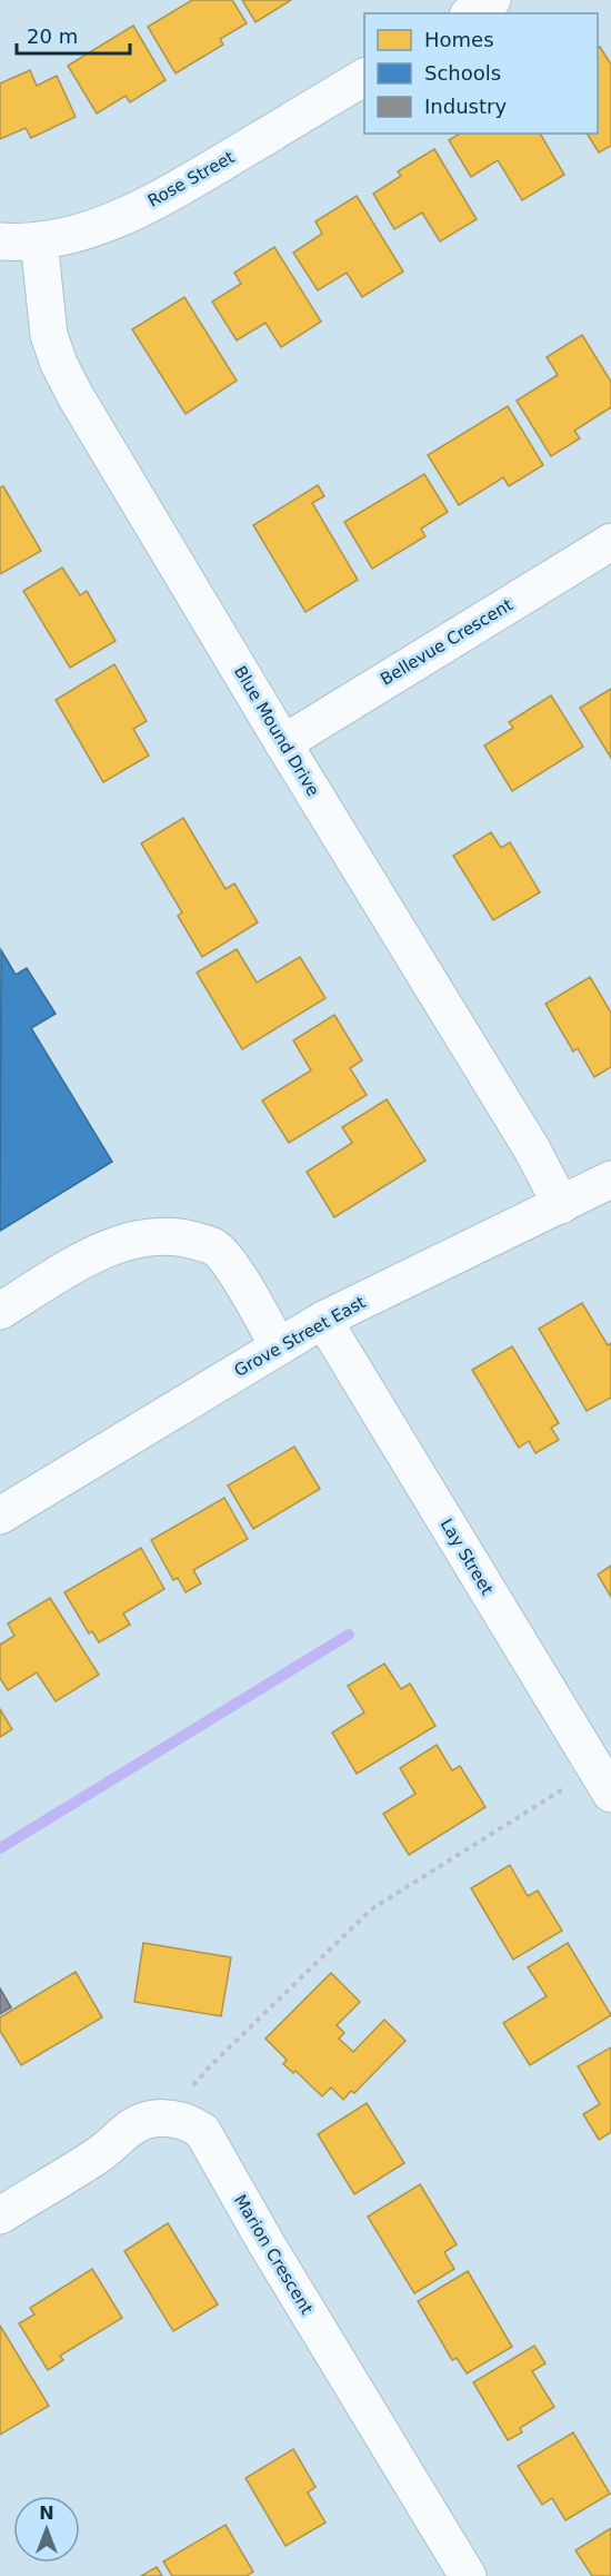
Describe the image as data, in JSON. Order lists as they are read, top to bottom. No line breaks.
{"streets":{"street":["Rose Street","Bellevue Crescent","Blue Mound Drive","Grove Street East","Lay Street","Marion Crescent"]},"crossings":[["Rose Street","Blue Mound Drive"],["Bellevue Crescent","Blue Mound Drive"],["Blue Mound Drive","Grove Street East"],["Grove Street East","Lay Street"]],"legend":["Homes","Schools","Industry"],"scale_bar":"20 m","north":"top"}
